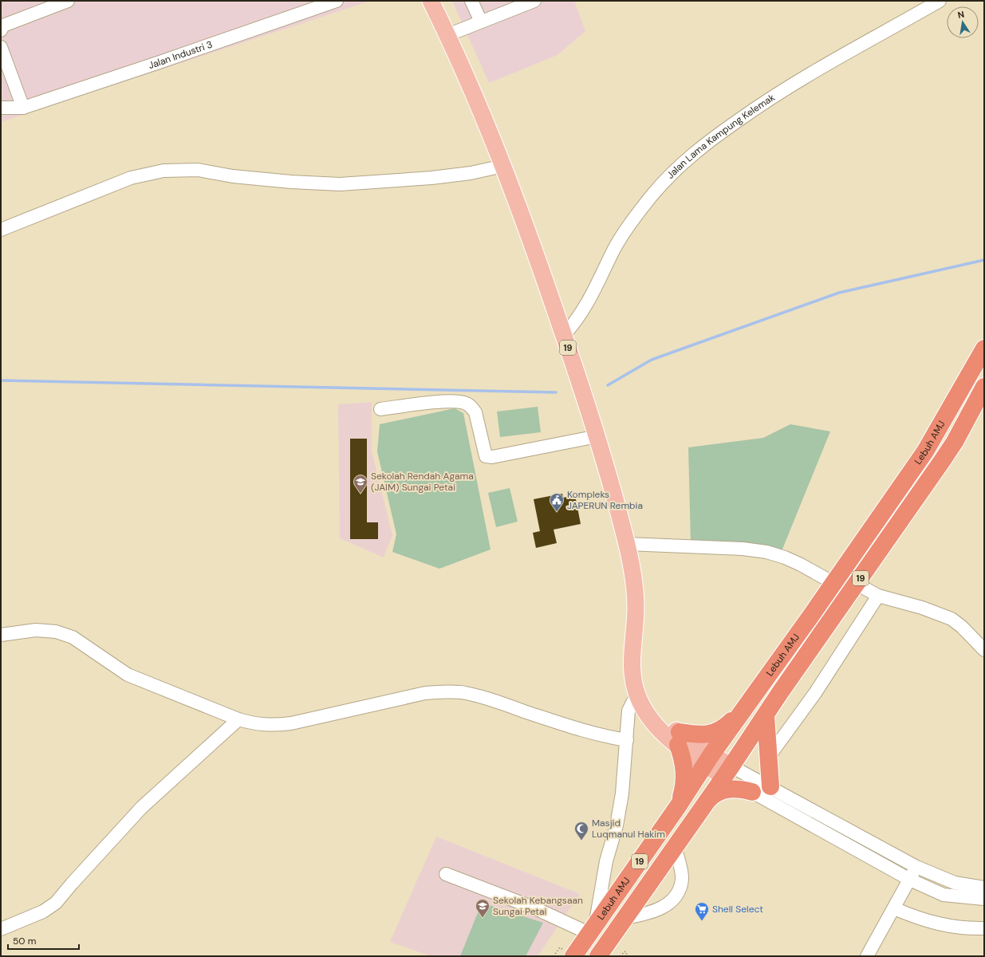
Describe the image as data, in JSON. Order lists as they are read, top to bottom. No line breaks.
{"streets":{"highway":["19","Lebuh AMJ"],"street":["Jalan Industri 3","Jalan Lama Kampung Kelemak"]},"crossings":[["Jalan Lama Kampung Kelemak","19"],["19","Lebuh AMJ"]],"places":{"school or university":["Sekolah Rendah Agama (JAIM) Sungai Petai","Sekolah Kebangsaan Sungai Petai"],"public building":["Kompleks JAPERUN Rembia"],"mosque":["Masjid Luqmanul Hakim"],"supermarket":["Shell Select"]},"scale_bar":"50 m","north":"top"}
